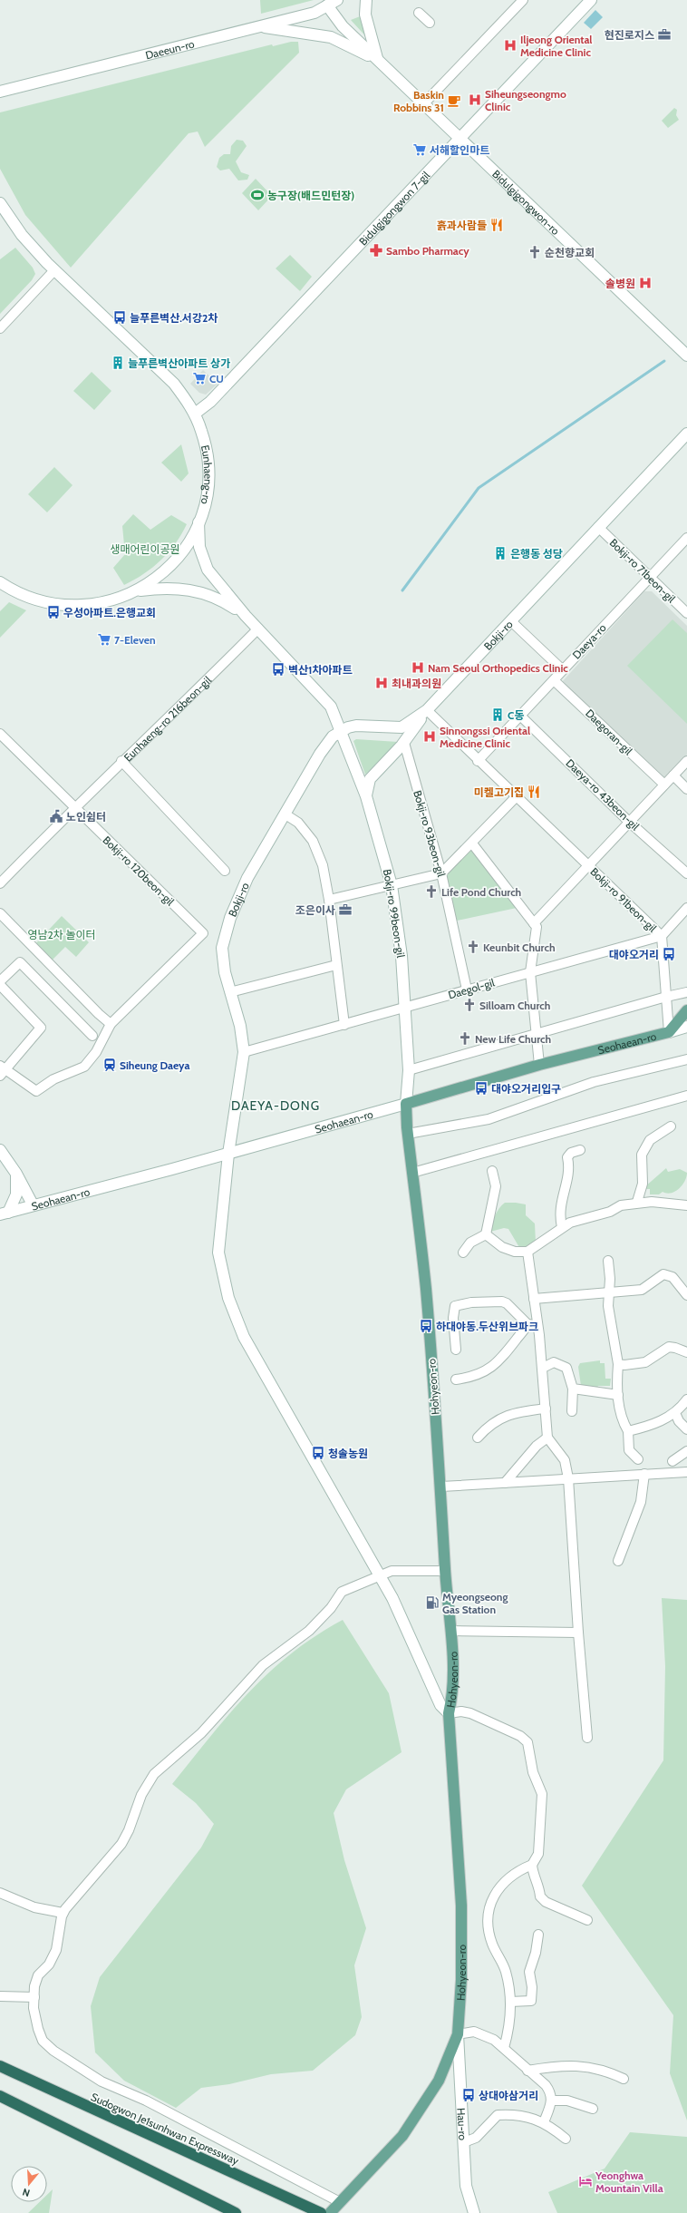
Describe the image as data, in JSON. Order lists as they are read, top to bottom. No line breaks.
{"streets":{"highway":["Sudogwon Je1sunhwan Expressway"],"main road":["Seohaean-ro","Hohyeon-ro"],"street":["Daeeun-ro","Bidulgigongwon-ro","Bidulgigongwon 7-gil","Eunhaeng-ro","Bokji-ro 71beon-gil","Bokji-ro","Daeya-ro","Eunhaeng-ro 216beon-gil","Daegoran-gil","Daeya-ro 43beon-gil","Bokji-ro 93beon-gil","Bokji-ro 120beon-gil","Bokji-ro 91beon-gil","Bokji-ro 99beon-gil","Daegol-gil","Hau-ro"]},"crossings":[["Daeeun-ro","Bidulgigongwon-ro"],["Bidulgigongwon-ro","Bidulgigongwon 7-gil"],["Bidulgigongwon 7-gil","Eunhaeng-ro"],["Bokji-ro 71beon-gil","Bokji-ro"],["Bokji-ro 71beon-gil","Daeya-ro"],["Bokji-ro","Bokji-ro 91beon-gil"],["Bokji-ro","Bokji-ro 99beon-gil"],["Bokji-ro","Daegol-gil"],["Bokji-ro","Seohaean-ro"],["Bokji-ro","Hohyeon-ro"],["Daeya-ro","Daegoran-gil"],["Daeya-ro","Daeya-ro 43beon-gil"],["Daeya-ro","Bokji-ro 91beon-gil"],["Eunhaeng-ro 216beon-gil","Bokji-ro 120beon-gil"],["Bokji-ro 93beon-gil","Daegol-gil"],["Bokji-ro 91beon-gil","Daegol-gil"],["Bokji-ro 91beon-gil","Seohaean-ro"],["Bokji-ro 99beon-gil","Daegol-gil"],["Bokji-ro 99beon-gil","Seohaean-ro"],["Bokji-ro 99beon-gil","Hohyeon-ro"],["Seohaean-ro","Hohyeon-ro"],["Hohyeon-ro","Hau-ro"]],"districts":["DAEYA-DONG"],"parks":["생매어린이공원","영남2차 놀이터"],"places":{"office":["현진로지스","조은이사"],"hospital":["Iljeong Oriental Medicine Clinic","Siheungseongmo Clinic","솔병원","Nam Seoul Orthopedics Clinic","최내과의원","Sinnongssi Oriental Medicine Clinic"],"cafe":["Baskin Robbins 31"],"supermarket":["서해할인마트","CU","7-Eleven"],"sports":["농구장(배드민턴장)"],"restaurant":["흙과사람들","미켈고기집"],"pharmacy":["Sambo Pharmacy"],"church":["순천향교회","Life Pond Church","Keunbit Church","Silloam Church","New Life Church"],"bus stop":["늘푸른벽산.서강2차","우성아파트.은행교회","벽산1차아파트","대야오거리","대야오거리입구","하대야동.두산위브파크","청솔농원","상대야삼거리"],"building":["늘푸른벽산아파트 상가","은행동 성당","C동"],"public building":["노인쉼터"],"station":["Siheung Daeya"],"fuel station":["Myeongseong Gas Station"],"hotel":["Yeonghwa Mountain Villa"]},"north":"bottom"}
